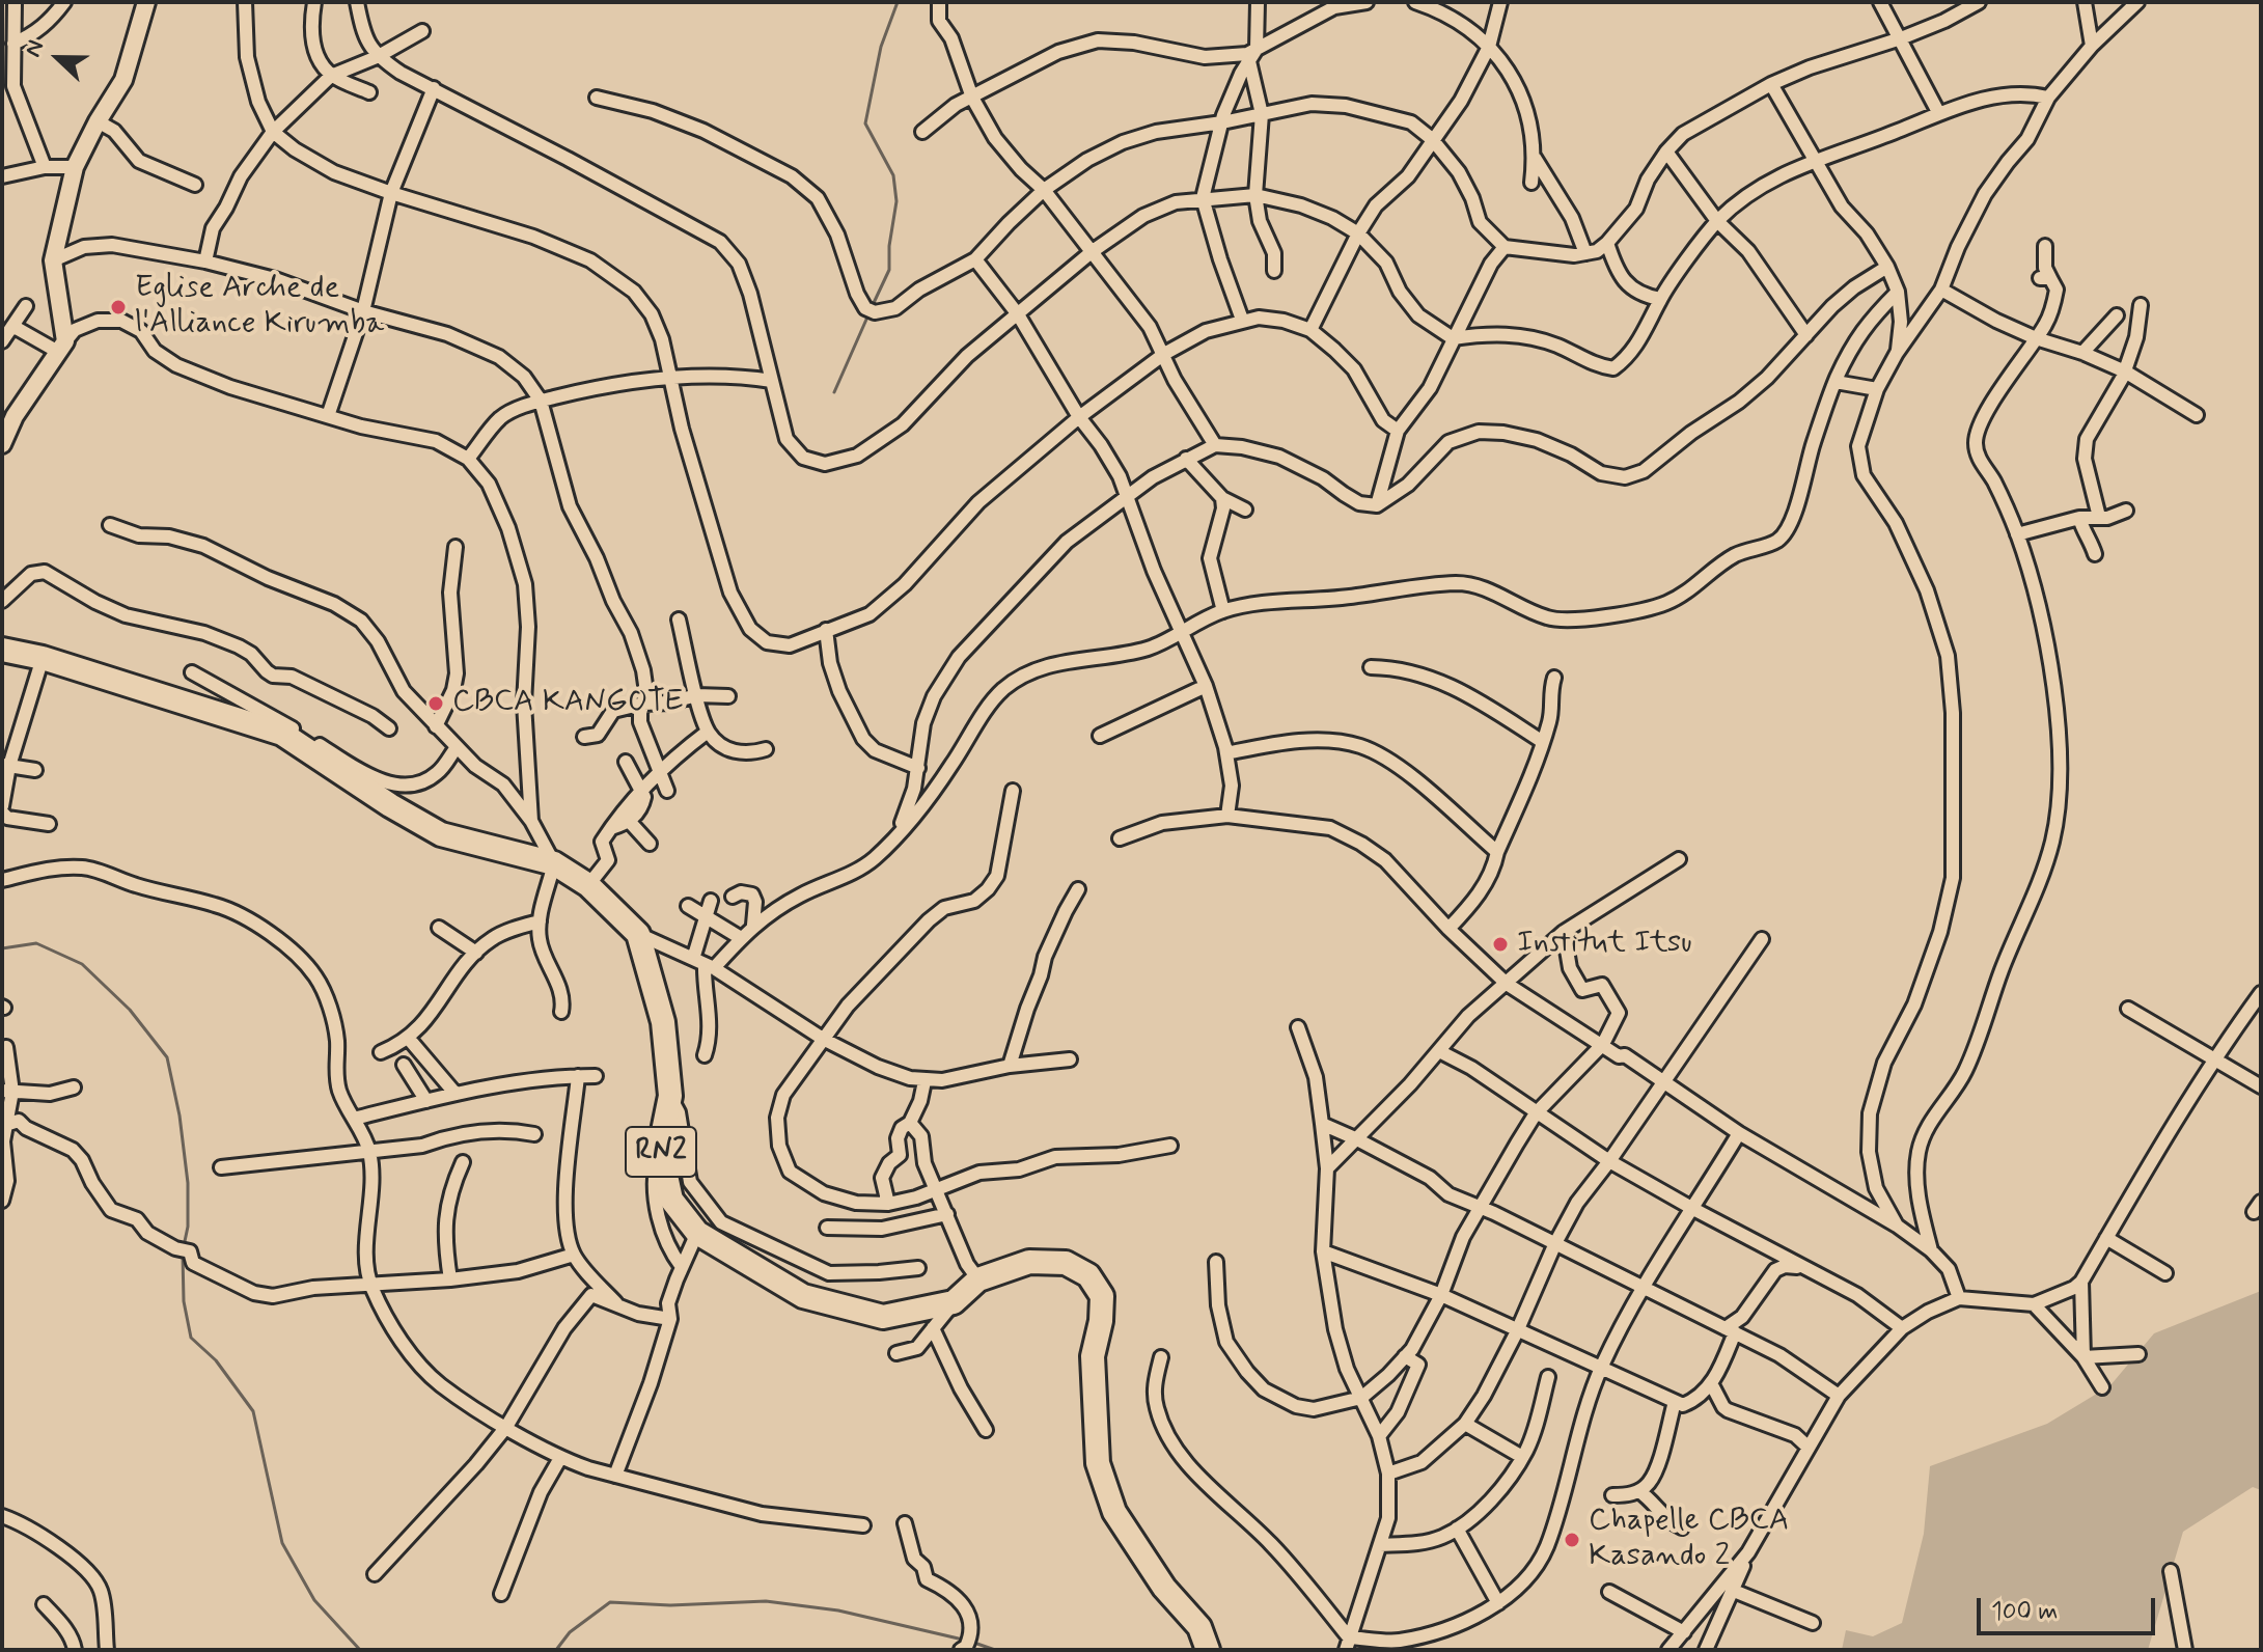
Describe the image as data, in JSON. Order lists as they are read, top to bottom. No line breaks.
{"streets":{"highway":["RN2"]},"places":["Eglise Arche de l'Alliance Kirumba","CBCA KANGOTE","Institut Itsu","Chapelle CBCA Kasando 2"],"scale_bar":"100 m","north":"left"}
